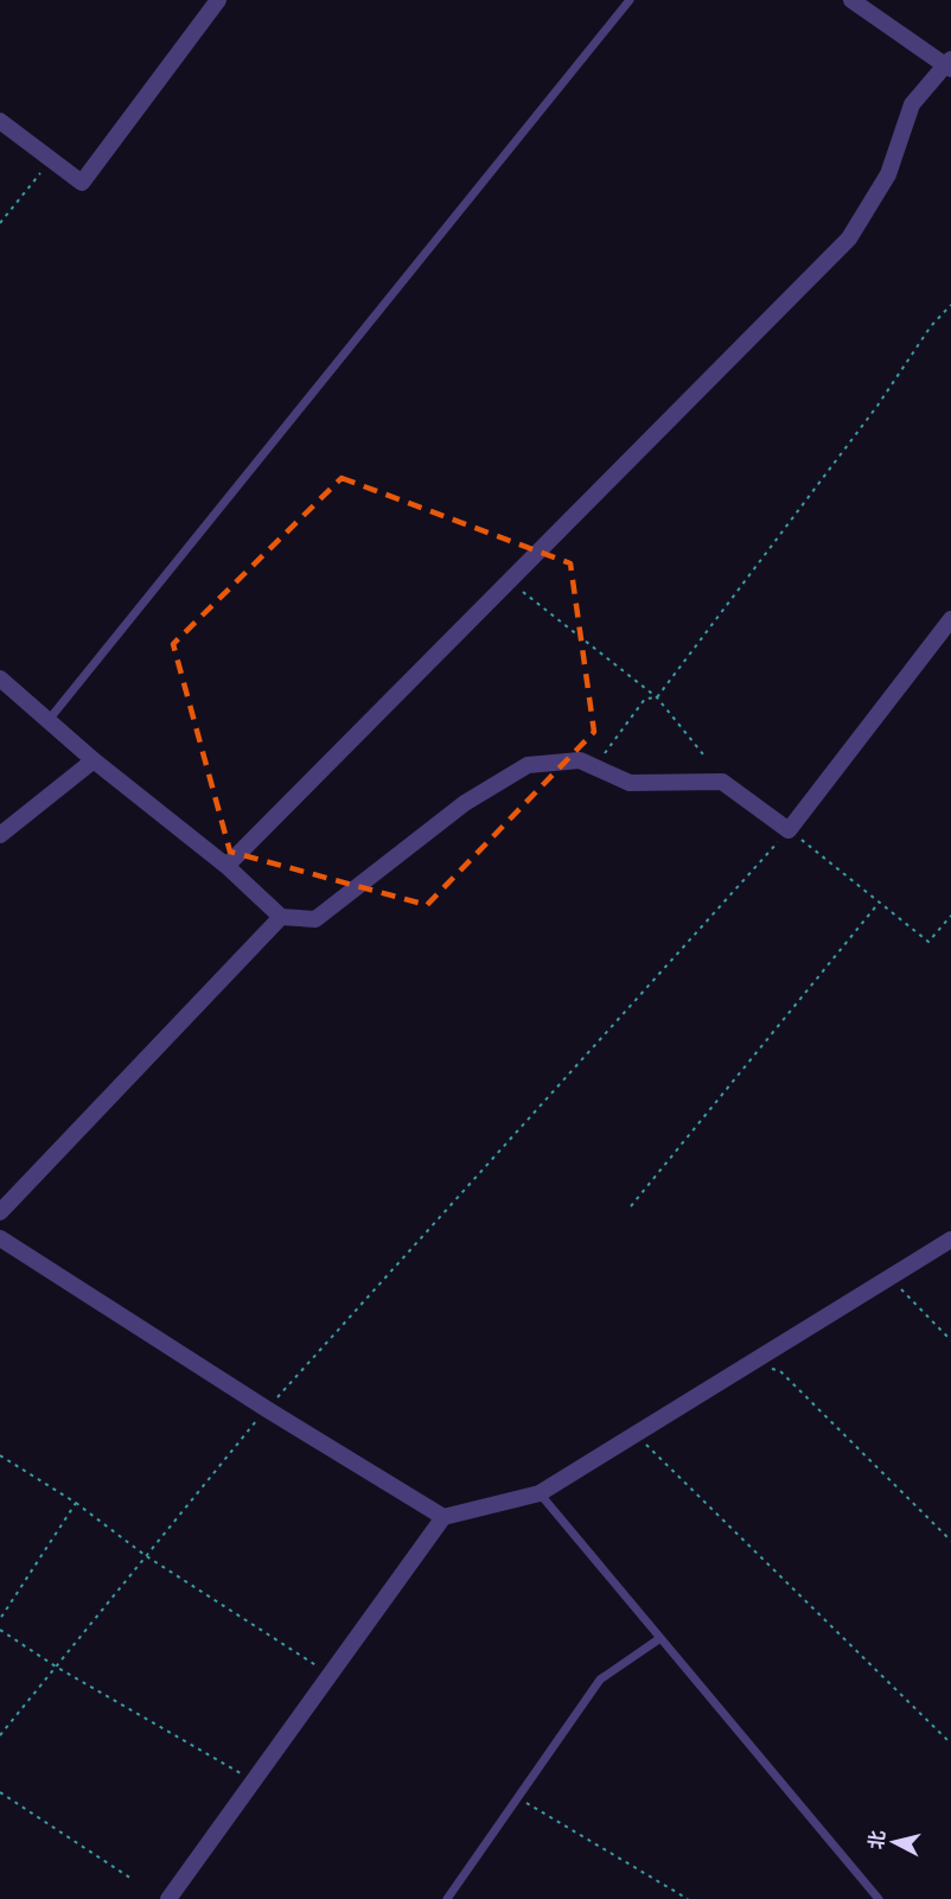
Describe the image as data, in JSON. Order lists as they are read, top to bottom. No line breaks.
{"north":"left"}
